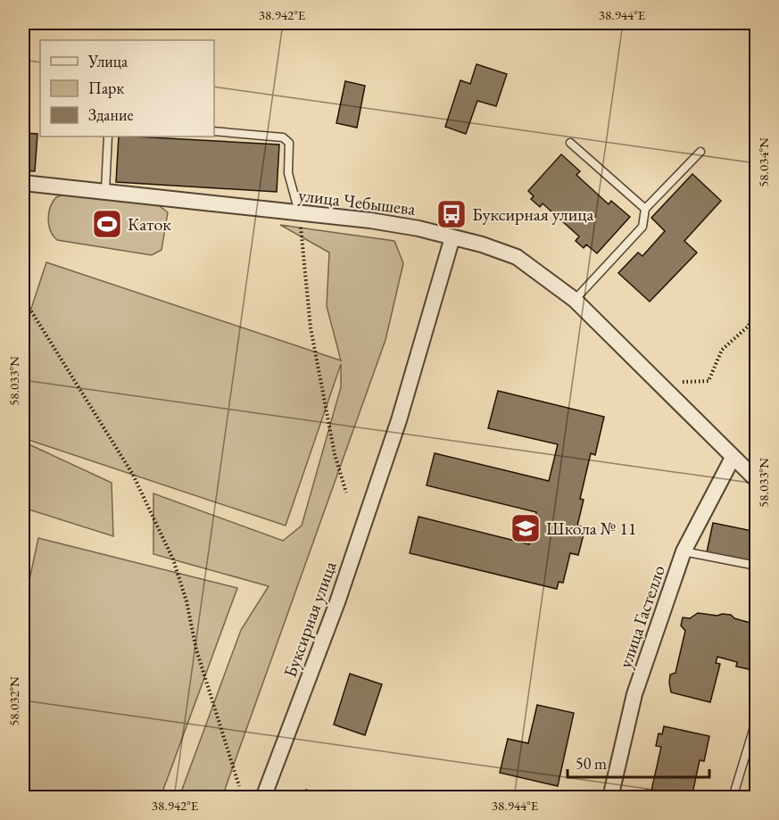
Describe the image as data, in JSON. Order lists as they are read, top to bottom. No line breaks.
{"streets":{"street":["улица Чебышева","улица Гастелло","Буксирная улица"]},"crossings":[["улица Чебышева","улица Гастелло"],["улица Чебышева","Буксирная улица"]],"places":{"bus stop":["Буксирная улица"],"sports":["Каток"],"school or university":["Школа № 11"]},"legend":["Улица","Парк","Здание"],"scale_bar":"50 m","coordinates":["38.942°E","38.944°E","58.034°N","58.033°N","58.032°N"]}
